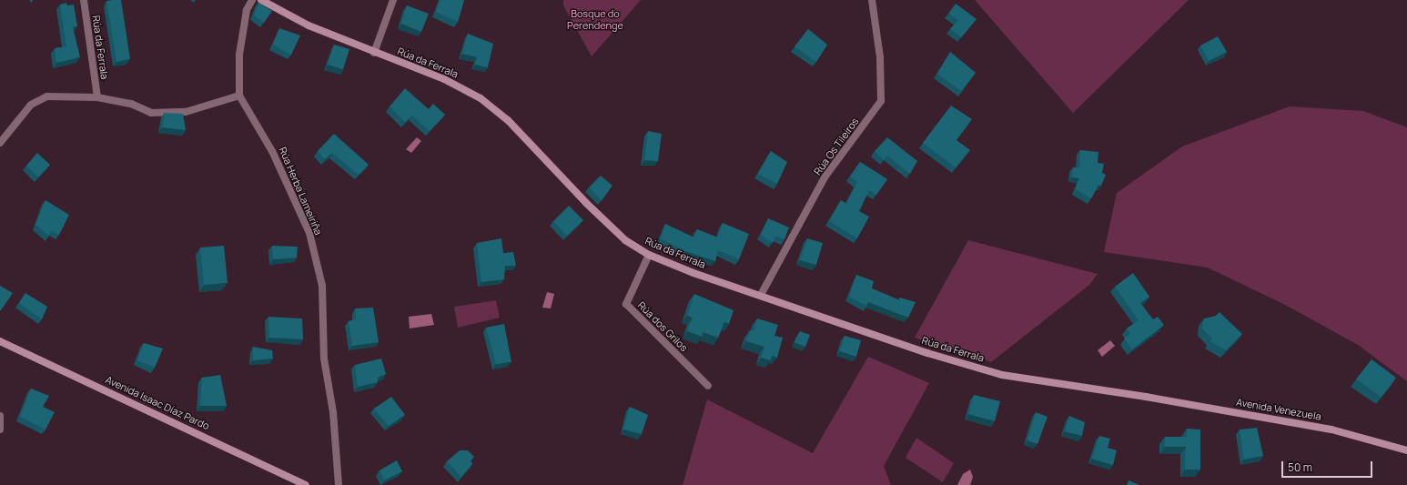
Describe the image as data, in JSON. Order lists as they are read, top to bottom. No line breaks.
{"streets":{"street":["Rúa da Ferrala","Rúa Os Tileiros","Rúa Herba Lameiriña","Rúa dos Grilos","Avenida Isaac Díaz Pardo","Avenida Venezuela"]},"crossings":[["Rúa da Ferrala","Rúa Os Tileiros"],["Rúa da Ferrala","Rúa dos Grilos"],["Rúa da Ferrala","Avenida Venezuela"]],"parks":["Bosque do Perendenge"],"scale_bar":"50 m"}
